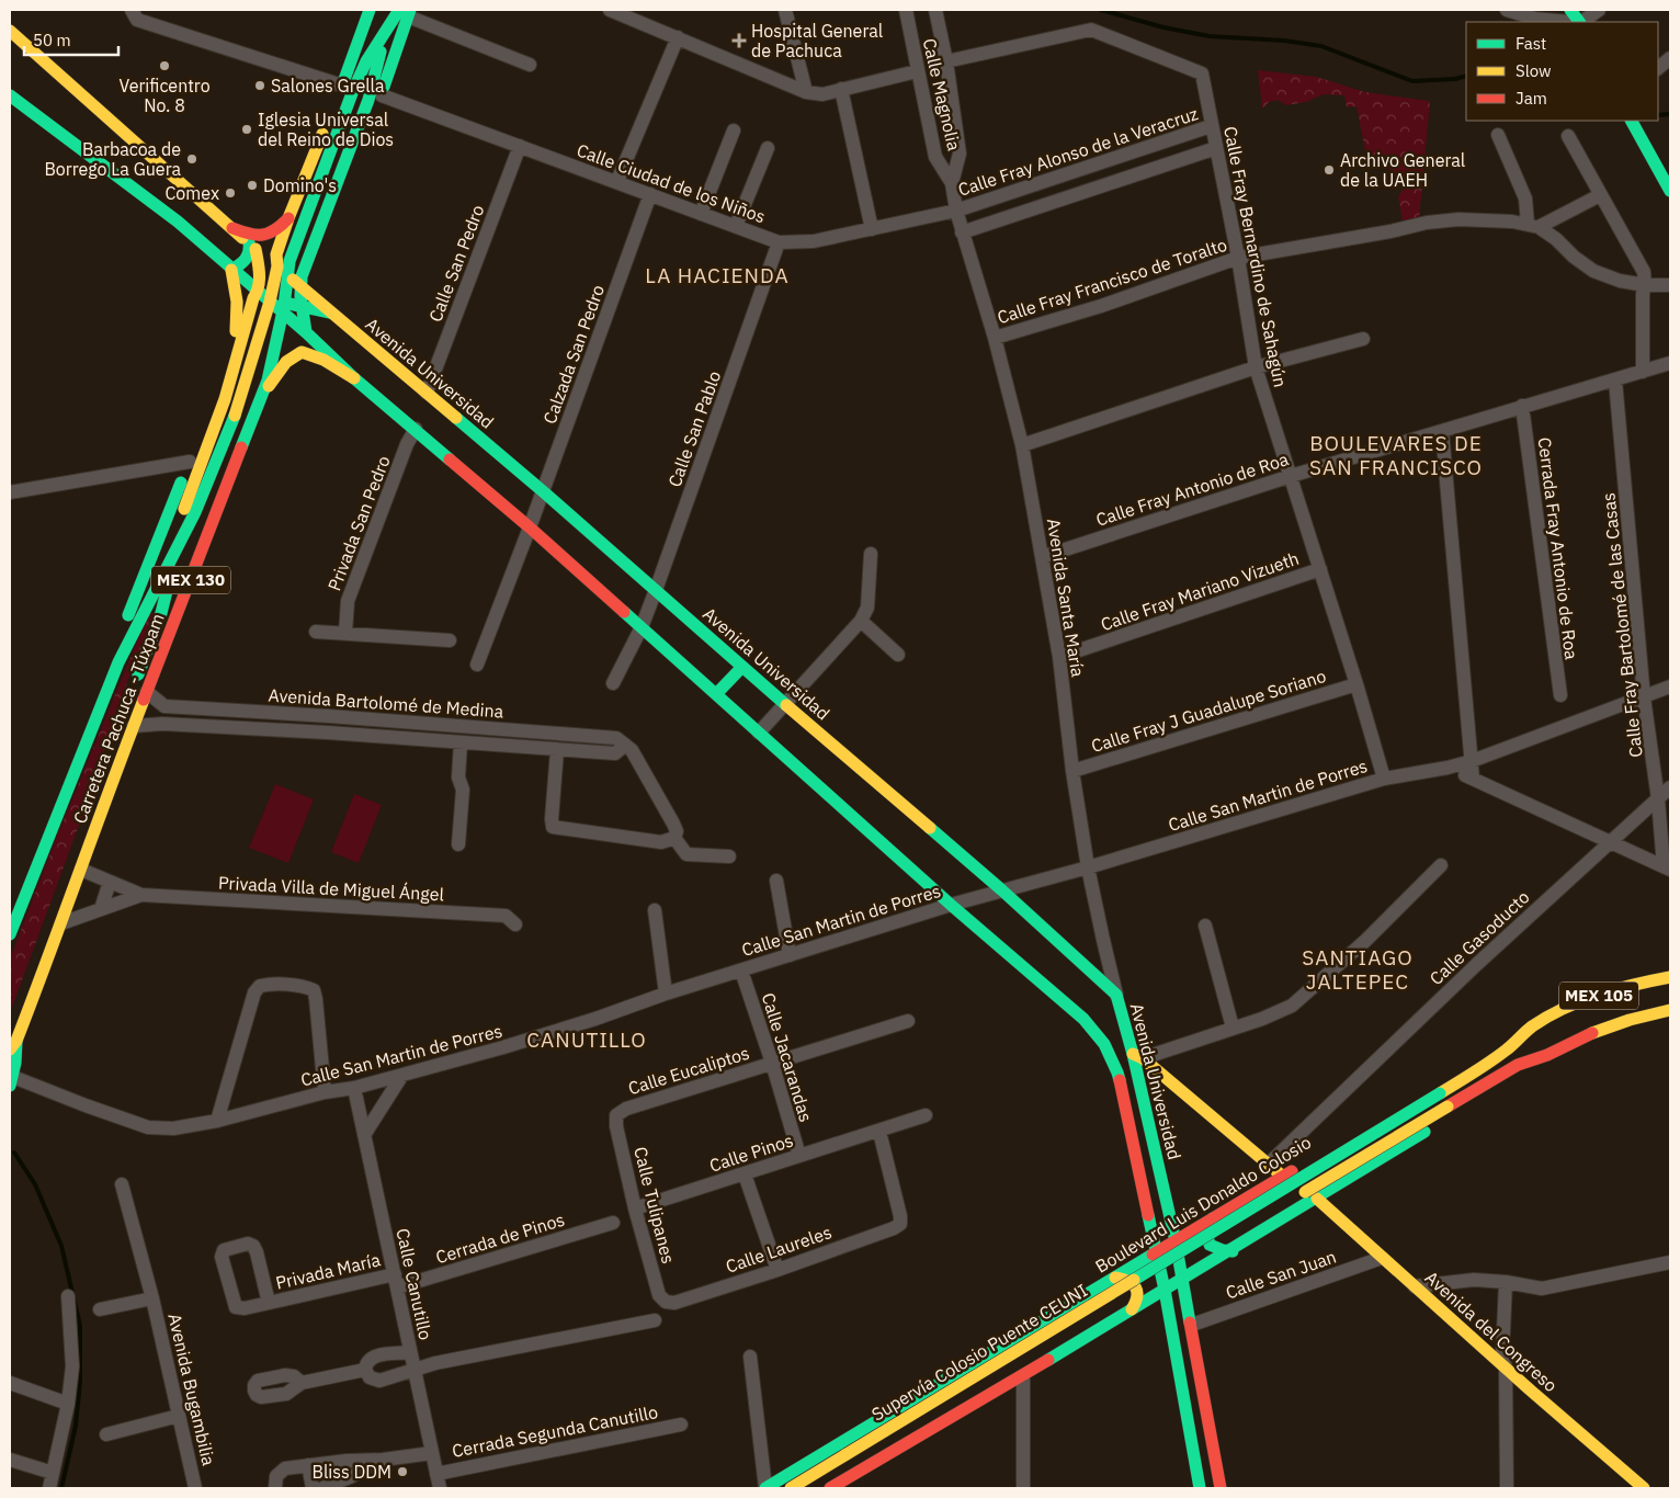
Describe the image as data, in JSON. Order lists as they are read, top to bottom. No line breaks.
{"streets":{"main road":["Avenida Universidad","MEX 130","Carretera Pachuca - Túxpam","MEX 105","Boulevard Luis Donaldo Colosio","Avenida del Congreso","Supervía Colosio Puente CEUNI"],"street":["Calle Magnolia","Calle Fray Alonso de la Veracruz","Calle Ciudad de los Niños","Calle Fray Bernardino de Sahagún","Calle San Pedro","Calle Fray Francisco de Toralto","Calzada San Pedro","Calle San Pablo","Calle Fray Antonio de Roa","Privada San Pedro","Cerrada Fray Antonio de Roa","Calle Fray Mariano Vizueth","Avenida Santa María","Calle Fray Bartolomé de las Casas","Avenida Bartolomé de Medina","Calle Fray J Guadalupe Soriano","Calle San Martin de Porres","Privada Villa de Miguel Ángel","Calle Gasoducto","Calle Jacarandas","Calle Eucaliptos","Calle Pinos","Calle Tulipanes","Cerrada de Pinos","Calle Laureles","Privada María","Calle San Juan","Calle Canutillo","Avenida Bugambilia","Cerrada Segunda Canutillo"]},"crossings":[["Calle Magnolia","Avenida Santa María"],["Calle Fray Alonso de la Veracruz","Calle Ciudad de los Niños"],["Calle Fray Alonso de la Veracruz","Calle Fray Bernardino de Sahagún"],["Calle Fray Alonso de la Veracruz","Avenida Santa María"],["Calle Ciudad de los Niños","Calle San Pedro"],["Calle Ciudad de los Niños","Calzada San Pedro"],["Calle Ciudad de los Niños","Calle San Pablo"],["Calle Ciudad de los Niños","Avenida Santa María"],["Calle Fray Bernardino de Sahagún","Calle Fray Francisco de Toralto"],["Calle Fray Bernardino de Sahagún","Calle Fray Antonio de Roa"],["Calle Fray Bernardino de Sahagún","Calle Fray Mariano Vizueth"],["Calle Fray Bernardino de Sahagún","Calle Fray J Guadalupe Soriano"],["Calle Fray Bernardino de Sahagún","Calle San Martin de Porres"],["Calle San Pedro","Avenida Universidad"],["Calle Fray Francisco de Toralto","Avenida Santa María"],["Calzada San Pedro","Avenida Universidad"],["Avenida Universidad","Calle San Pablo"],["Avenida Universidad","Privada San Pedro"],["Avenida Universidad","MEX 130"],["Avenida Universidad","Avenida Santa María"],["Avenida Universidad","Carretera Pachuca - Túxpam"],["Avenida Universidad","Calle San Martin de Porres"],["Avenida Universidad","MEX 105"],["Avenida Universidad","Boulevard Luis Donaldo Colosio"],["Avenida Universidad","Calle San Juan"],["Calle Fray Antonio de Roa","Cerrada Fray Antonio de Roa"],["Calle Fray Antonio de Roa","Avenida Santa María"],["Calle Fray Antonio de Roa","Calle Fray Bartolomé de las Casas"],["MEX 130","Carretera Pachuca - Túxpam"],["Calle Fray Mariano Vizueth","Avenida Santa María"],["Avenida Santa María","Calle Fray J Guadalupe Soriano"],["Avenida Santa María","Calle San Martin de Porres"],["Calle Fray Bartolomé de las Casas","Calle San Martin de Porres"],["Calle Fray Bartolomé de las Casas","Calle Gasoducto"],["Avenida Bartolomé de Medina","Carretera Pachuca - Túxpam"],["Carretera Pachuca - Túxpam","Calle San Martin de Porres"],["Carretera Pachuca - Túxpam","Privada Villa de Miguel Ángel"],["Calle San Martin de Porres","Calle Jacarandas"],["Calle San Martin de Porres","Calle Canutillo"],["MEX 105","Avenida del Congreso"],["MEX 105","Supervía Colosio Puente CEUNI"],["Calle Jacarandas","Calle Eucaliptos"],["Calle Jacarandas","Calle Pinos"],["Calle Eucaliptos","Calle Tulipanes"],["Calle Pinos","Calle Tulipanes"],["Calle Pinos","Calle Laureles"],["Boulevard Luis Donaldo Colosio","Supervía Colosio Puente CEUNI"],["Calle Tulipanes","Calle Laureles"],["Cerrada de Pinos","Privada María"],["Cerrada de Pinos","Calle Canutillo"],["Privada María","Calle Canutillo"],["Calle San Juan","Avenida del Congreso"],["Calle Canutillo","Cerrada Segunda Canutillo"]],"districts":["LA HACIENDA","BOULEVARES DE SAN FRANCISCO","SANTIAGO JALTEPEC","CANUTILLO"],"places":{"health":["Hospital General de Pachuca"],"other":["Verificentro No. 8","Salones Grella","Iglesia Universal del Reino de Dios","Barbacoa de Borrego La Guera","Archivo General de la UAEH","Domino's","Comex","Bliss DDM"]},"legend":["Fast","Slow","Jam"],"scale_bar":"50 m"}
